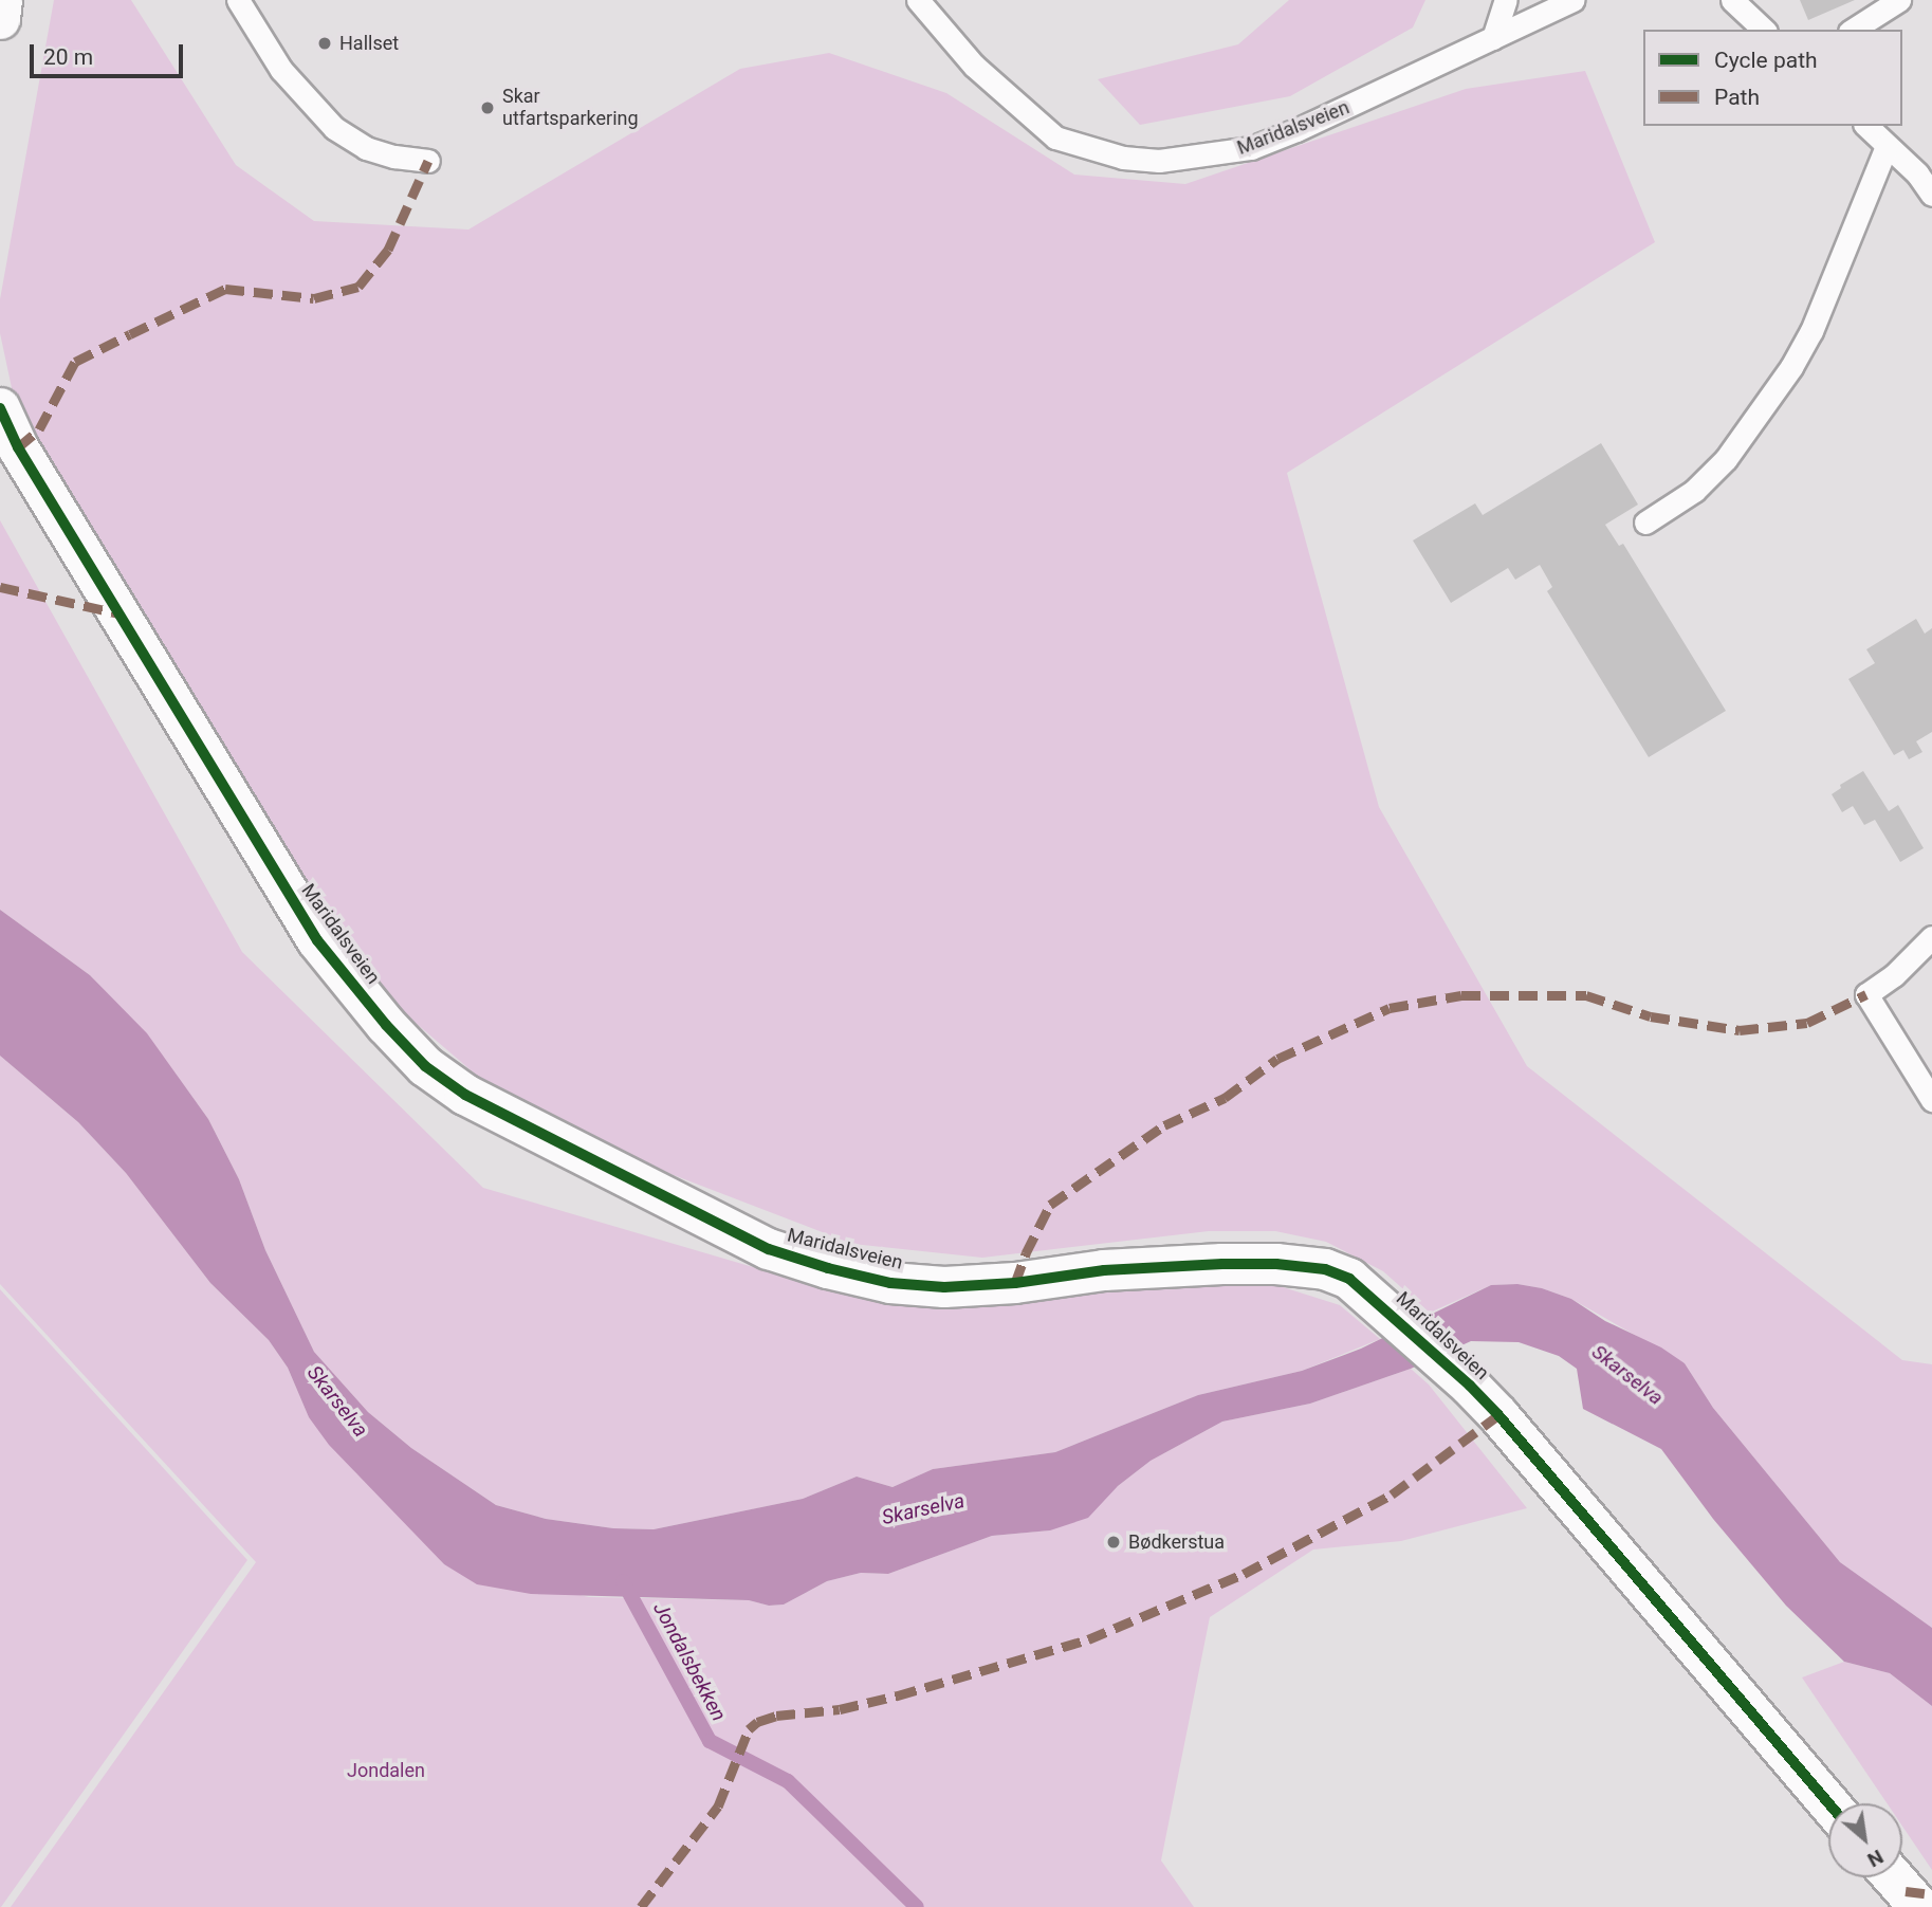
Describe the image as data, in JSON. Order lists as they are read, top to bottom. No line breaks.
{"streets":{"street":["Maridalsveien"]},"water":["Skarselva","Jondalsbekken"],"parks":["Jondalen"],"places":["Hallset","Skar utfartsparkering","Bødkerstua"],"legend":["Cycle path","Path"],"scale_bar":"20 m","north":"bottom right"}
